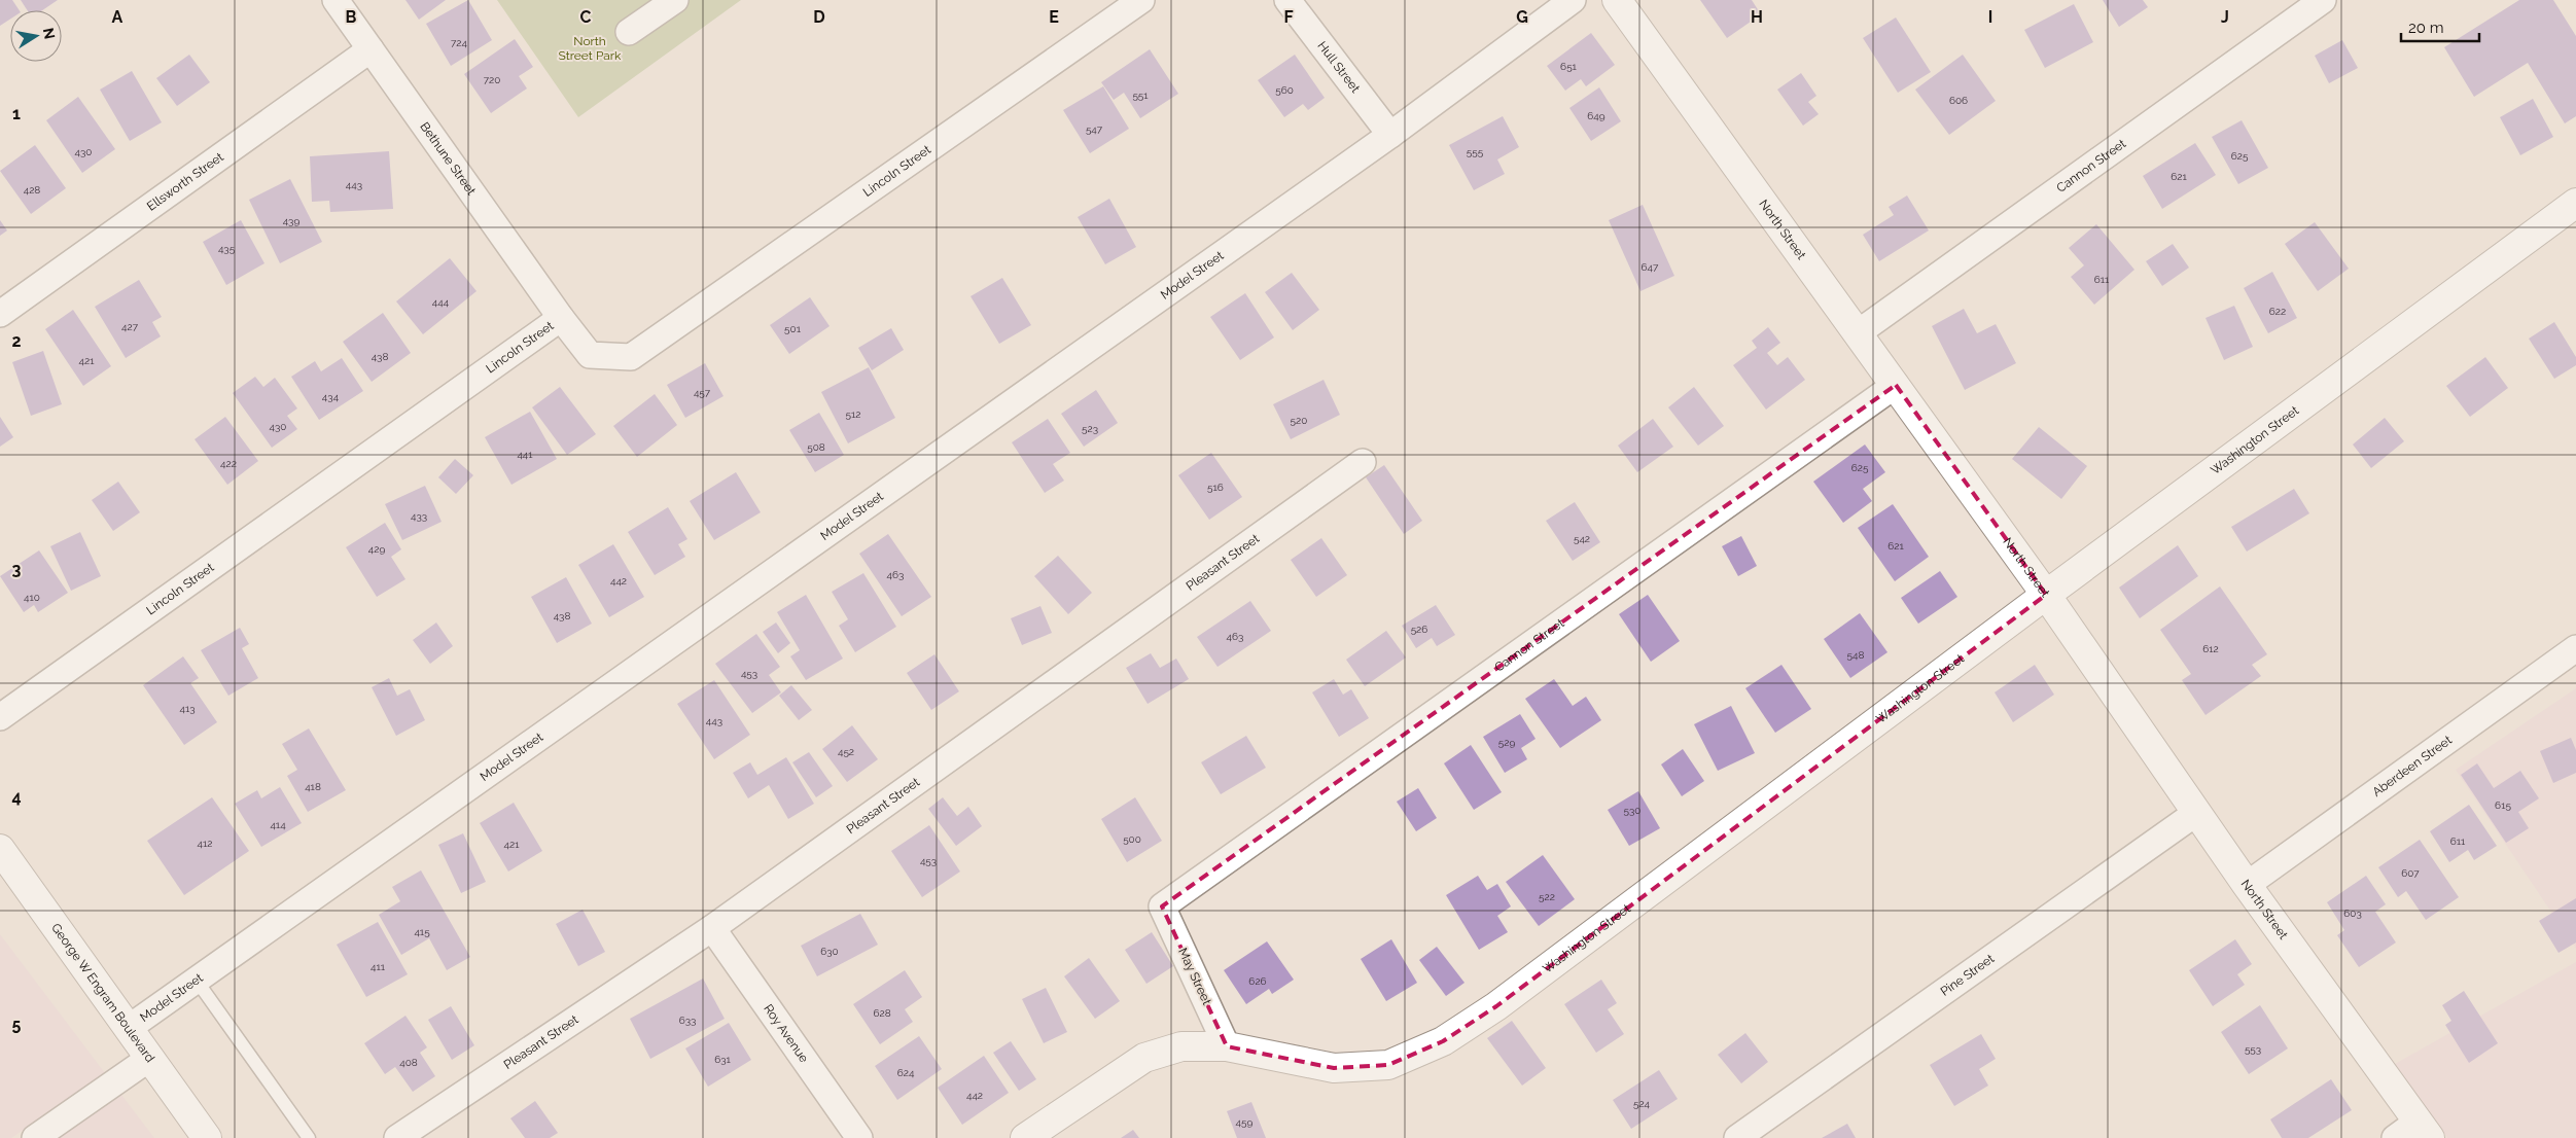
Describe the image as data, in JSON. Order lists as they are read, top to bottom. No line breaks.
{"streets":{"street":["Hull Street","Bethune Street","Cannon Street","Lincoln Street","Ellsworth Street","North Street","Model Street","Washington Street","Pleasant Street","Aberdeen Street","Pine Street","May Street","George W Engram Boulevard","Roy Avenue"]},"crossings":[["Hull Street","Model Street"],["Bethune Street","Lincoln Street"],["Bethune Street","Ellsworth Street"],["Cannon Street","North Street"],["Cannon Street","May Street"],["North Street","Washington Street"],["North Street","Aberdeen Street"],["North Street","Pine Street"],["Model Street","George W Engram Boulevard"],["Washington Street","May Street"],["Pleasant Street","Roy Avenue"]],"parks":["North Street Park"],"house_numbers":["724","651","720","560","551","606","649","547","430","555","625","621","443","428","439","435","647","611","444","622","427","501","438","421","457","434","512","520","430","523","508","441","422","625","516","433","542","621","429","463","442","410","438","526","463","612","548","453","413","443","529","452","418","615","530","414","500","611","412","421","453","607","522","603","415","630","411","626","628","633","553","631","408","624","442","524","459"],"scale_bar":"20 m","north":"right","grid":{"columns":["A","B","C","D","E","F","G","H","I","J"],"rows":["1","2","3","4","5"]}}
